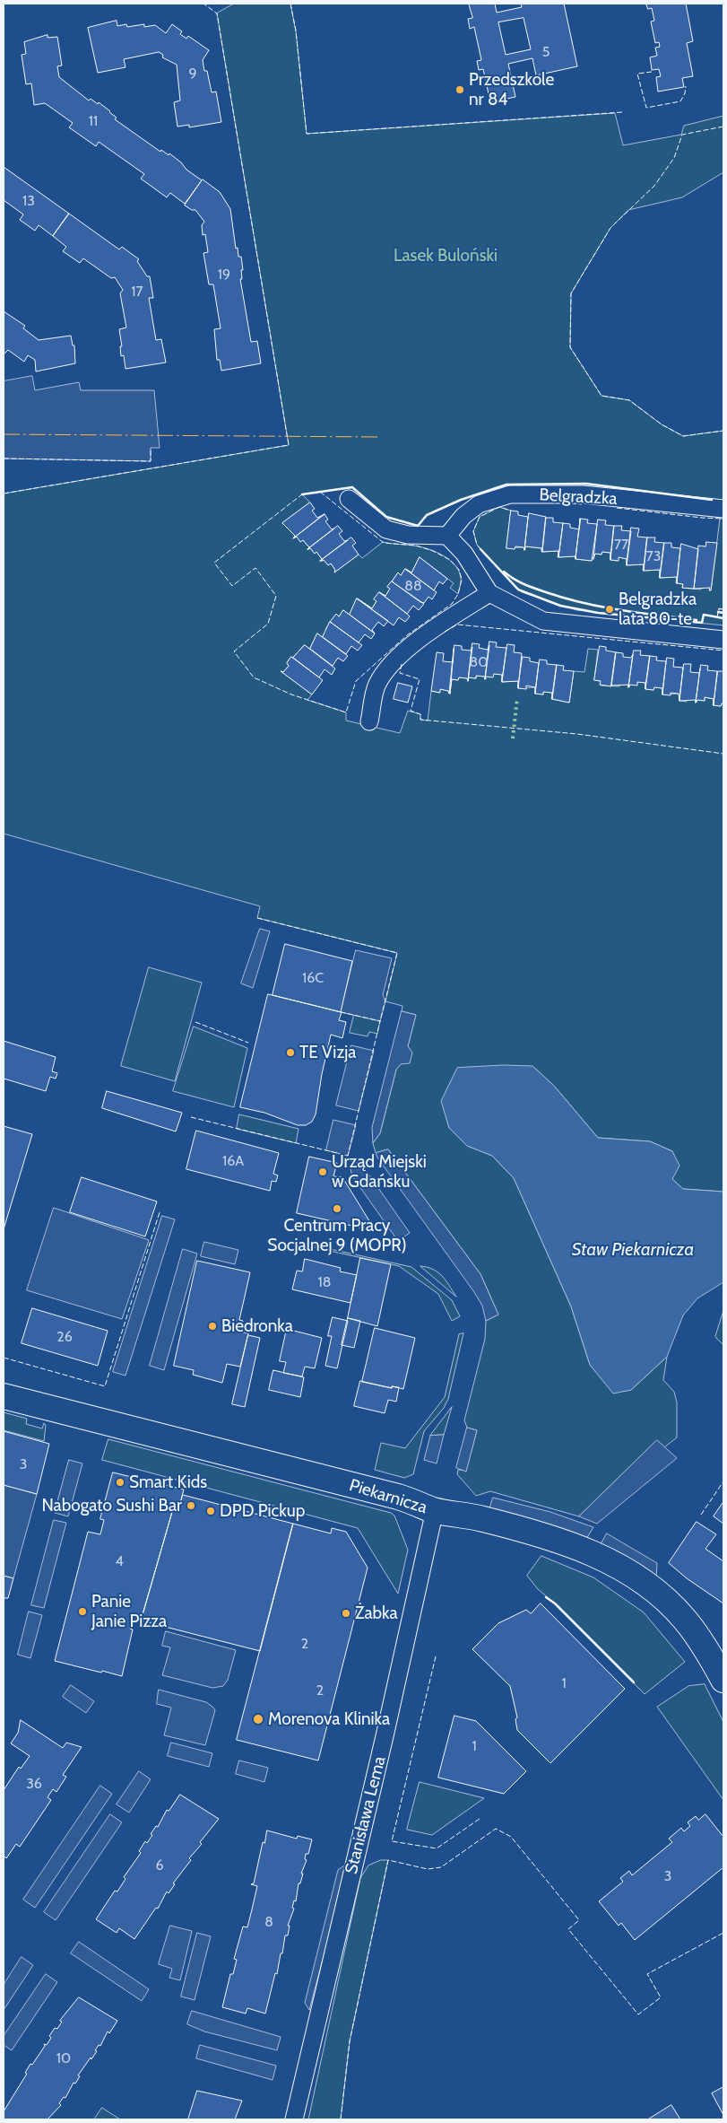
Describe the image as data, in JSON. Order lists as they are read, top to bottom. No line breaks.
{"streets":{"street":["Belgradzka","Piekarnicza","Stanisława Lema"]},"crossings":[["Piekarnicza","Stanisława Lema"]],"water":["Staw Piekarnicza"],"parks":["Lasek Buloński"],"places":["Przedszkole nr 84","Belgradzka lata 80-te","TE Vizja","Urząd Miejski w Gdańsku","Centrum Pracy Socjalnej 9 (MOPR)","Biedronka","Smart Kids","Nabogato Sushi Bar","DPD Pickup","Panie Janie Pizza","Żabka","Morenova Klinika"],"house_numbers":["5","9","11","13","19","17","77","73","88","80","16C","16A","18","26","3","4","2","1","2","1","36","6","3","8","10"]}
